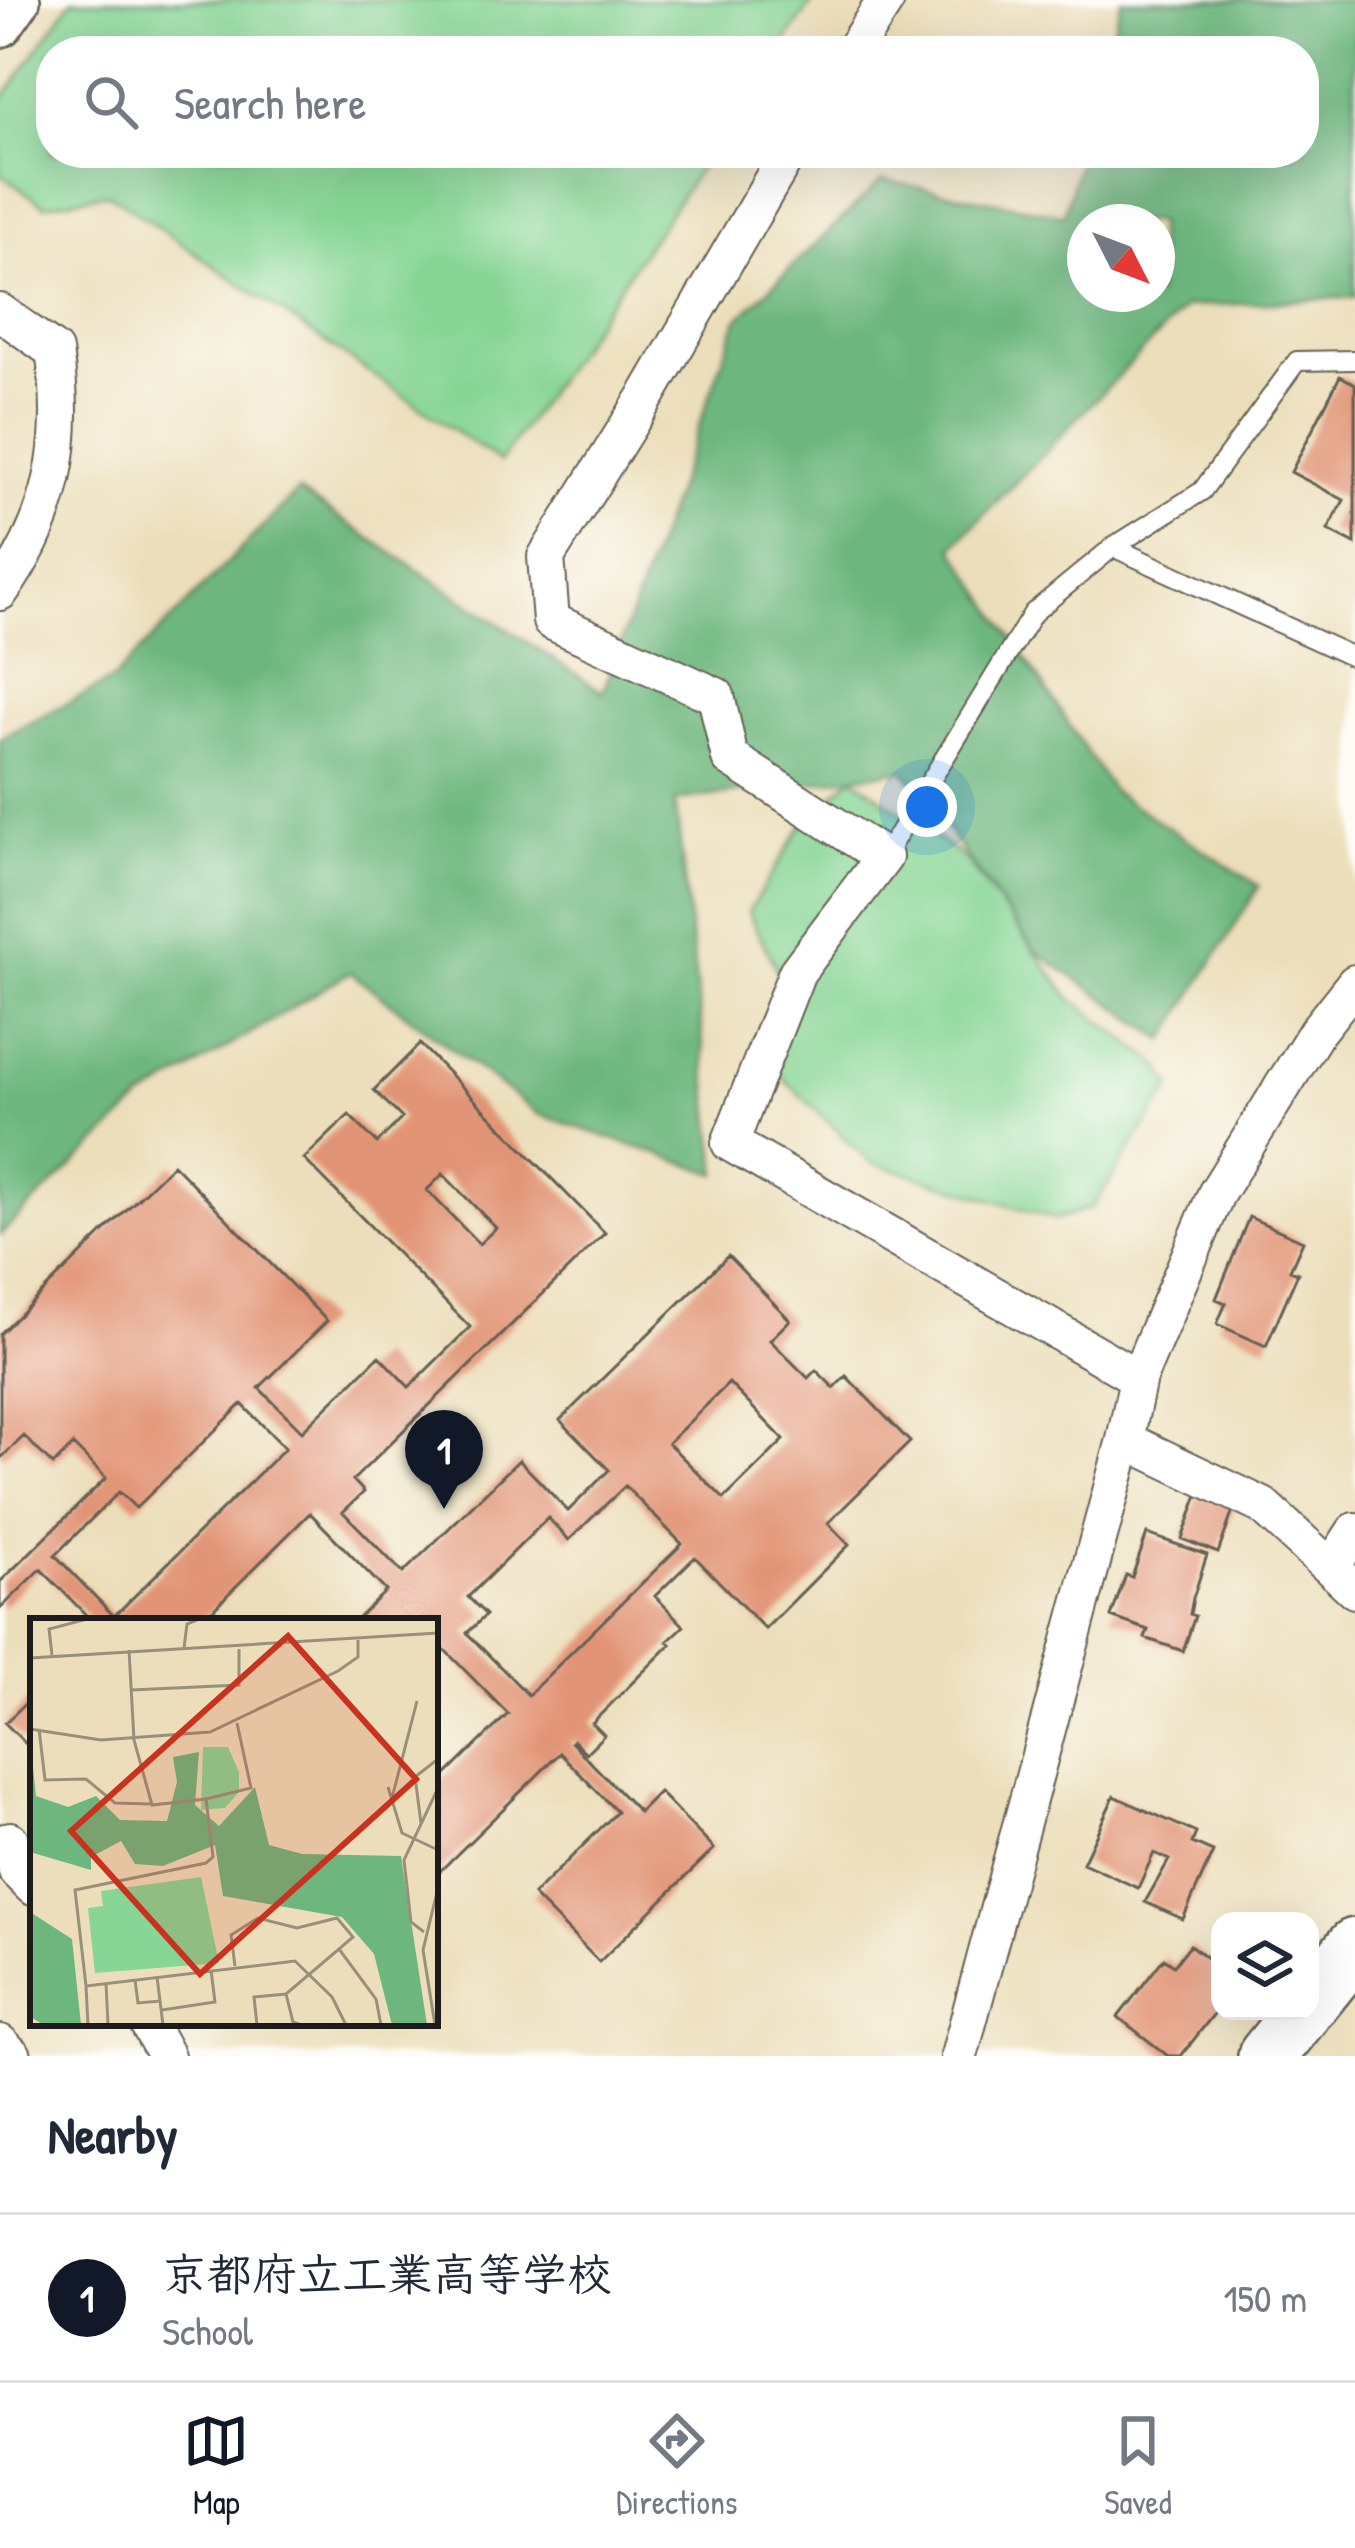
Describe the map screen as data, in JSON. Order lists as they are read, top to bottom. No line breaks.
{"north":"bottom right","page":{"search":"Search here","pins":"1","heading":"Nearby","list":[{"mark":"1","name":"京都府立工業高等学校","note":"School","value":"150 m"}],"nav":["Map","Directions","Saved"]}}
